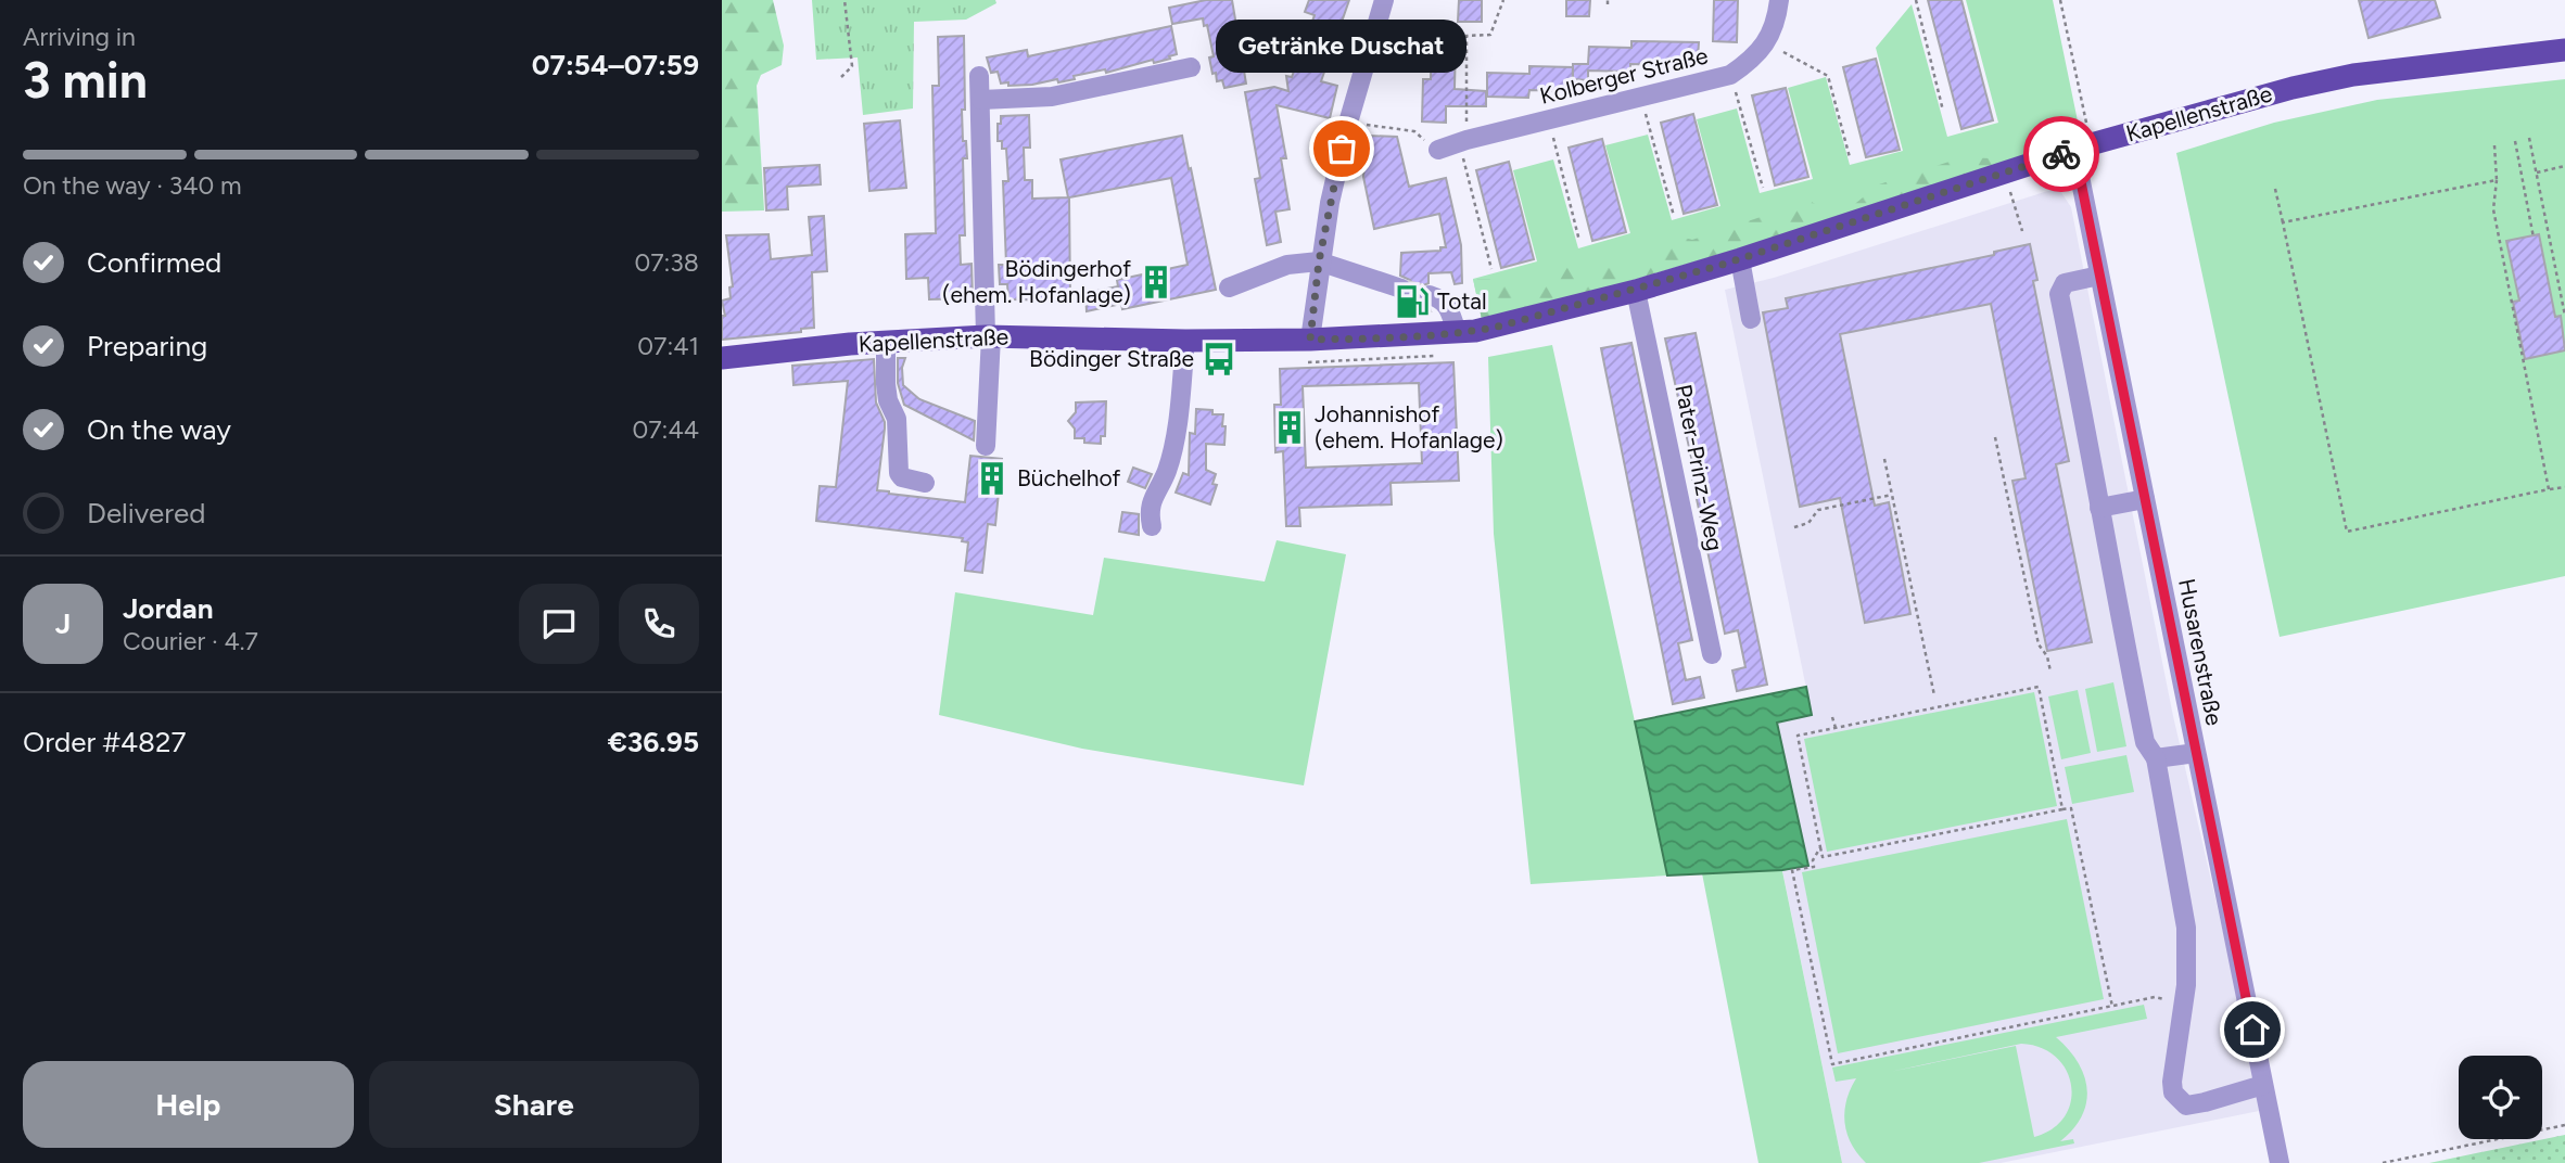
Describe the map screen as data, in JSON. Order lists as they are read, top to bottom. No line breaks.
{"streets":{"main road":["Kapellenstraße"],"street":["Kolberger Straße","Pater-Prinz-Weg","Husarenstraße"]},"crossings":[["Kapellenstraße","Pater-Prinz-Weg"],["Kapellenstraße","Husarenstraße"]],"places":{"other":["Getränke Duschat"],"building":["Bödingerhof (ehem. Hofanlage)","Johannishof (ehem. Hofanlage)","Büchelhof"],"fuel station":["Total"],"bus stop":["Bödinger Straße"]},"page":{"heading":["3 min","Arriving in","07:54–07:59"],"panel":["Jordan","Courier · 4.7","Order #4827","€36.95"],"bubble":"Getränke Duschat","bar":"On the way · 340 m","list":[["Confirmed","07:38"],["Preparing","07:41"],["On the way","07:44"],"Delivered"],"round":"J","buttons":["Help","Share"]}}
